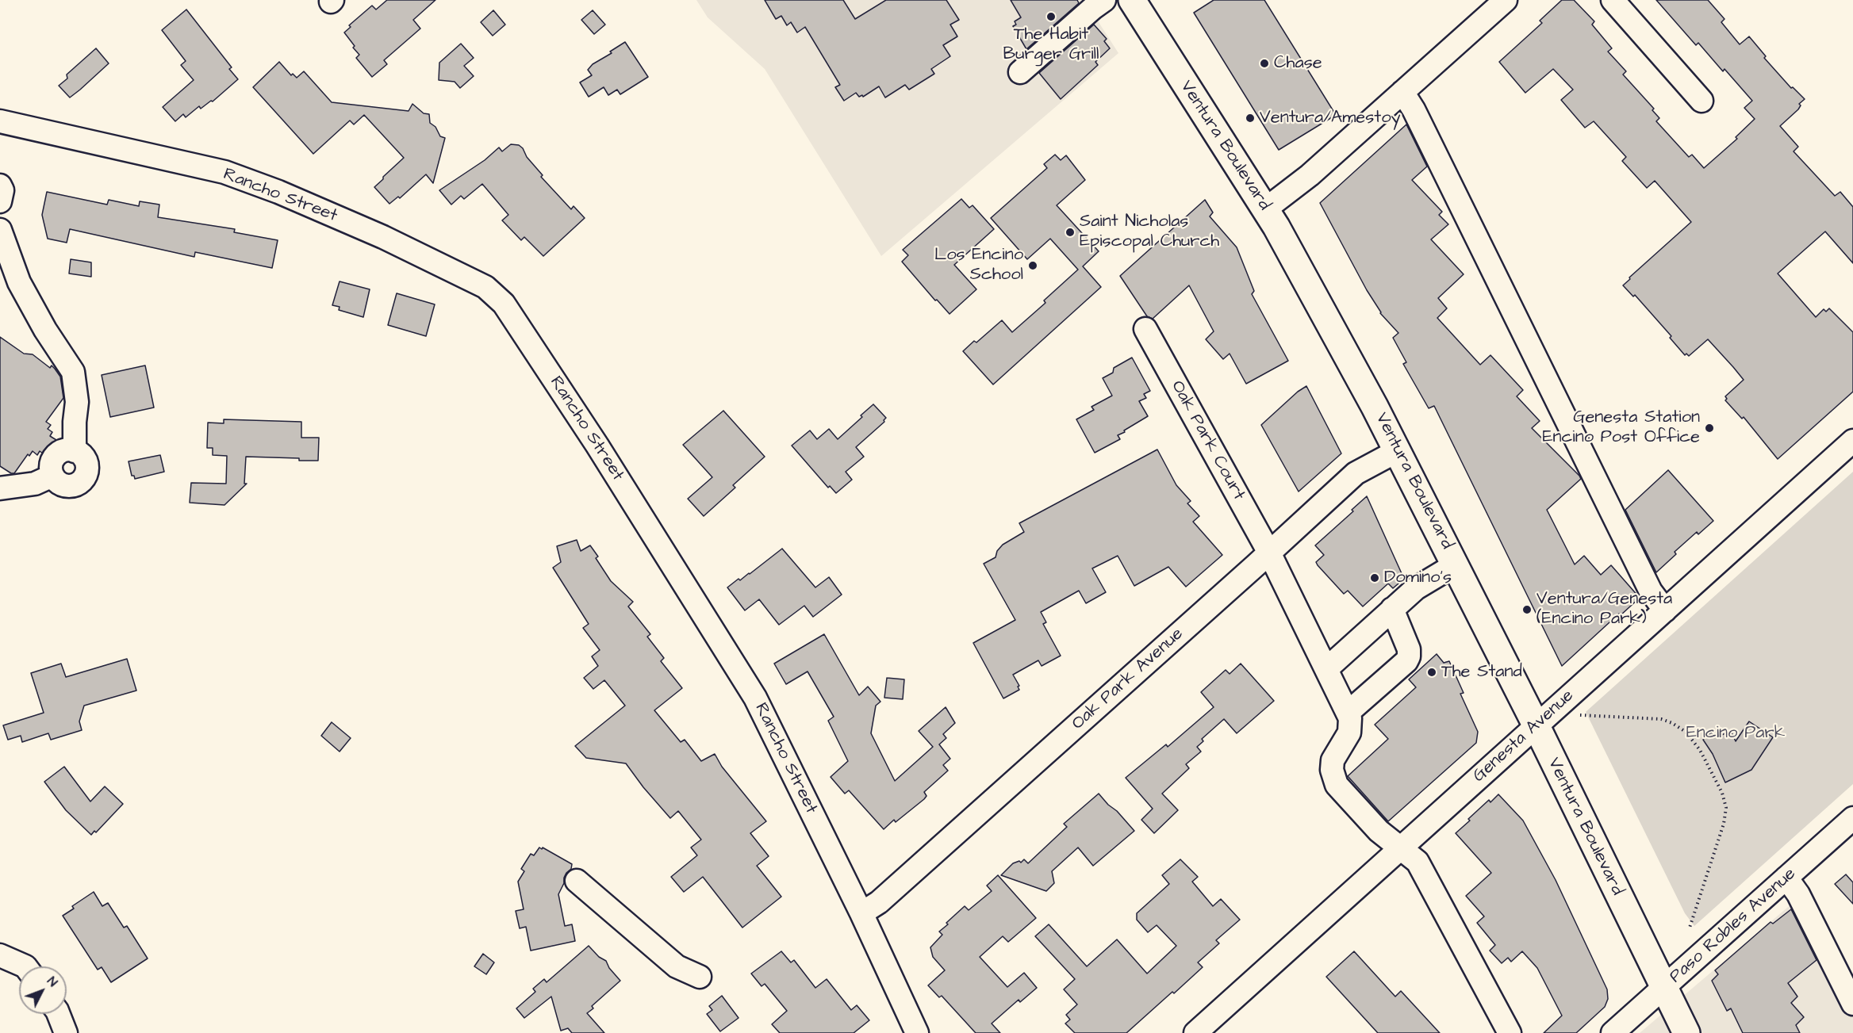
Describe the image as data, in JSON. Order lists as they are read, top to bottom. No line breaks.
{"streets":{"main road":["Ventura Boulevard"],"street":["Rancho Street","Oak Park Court","Oak Park Avenue","Genesta Avenue","Paso Robles Avenue"]},"crossings":[["Ventura Boulevard","Oak Park Avenue"],["Ventura Boulevard","Genesta Avenue"],["Ventura Boulevard","Paso Robles Avenue"],["Rancho Street","Oak Park Avenue"],["Oak Park Court","Oak Park Avenue"]],"parks":["Encino Park"],"places":["The Habit Burger Grill","Chase","Ventura/Amestoy","Saint Nicholas Episcopal Church","Los Encino School","Genesta Station Encino Post Office","Domino's","Ventura/Genesta (Encino Park)","The Stand"],"north":"top right"}
